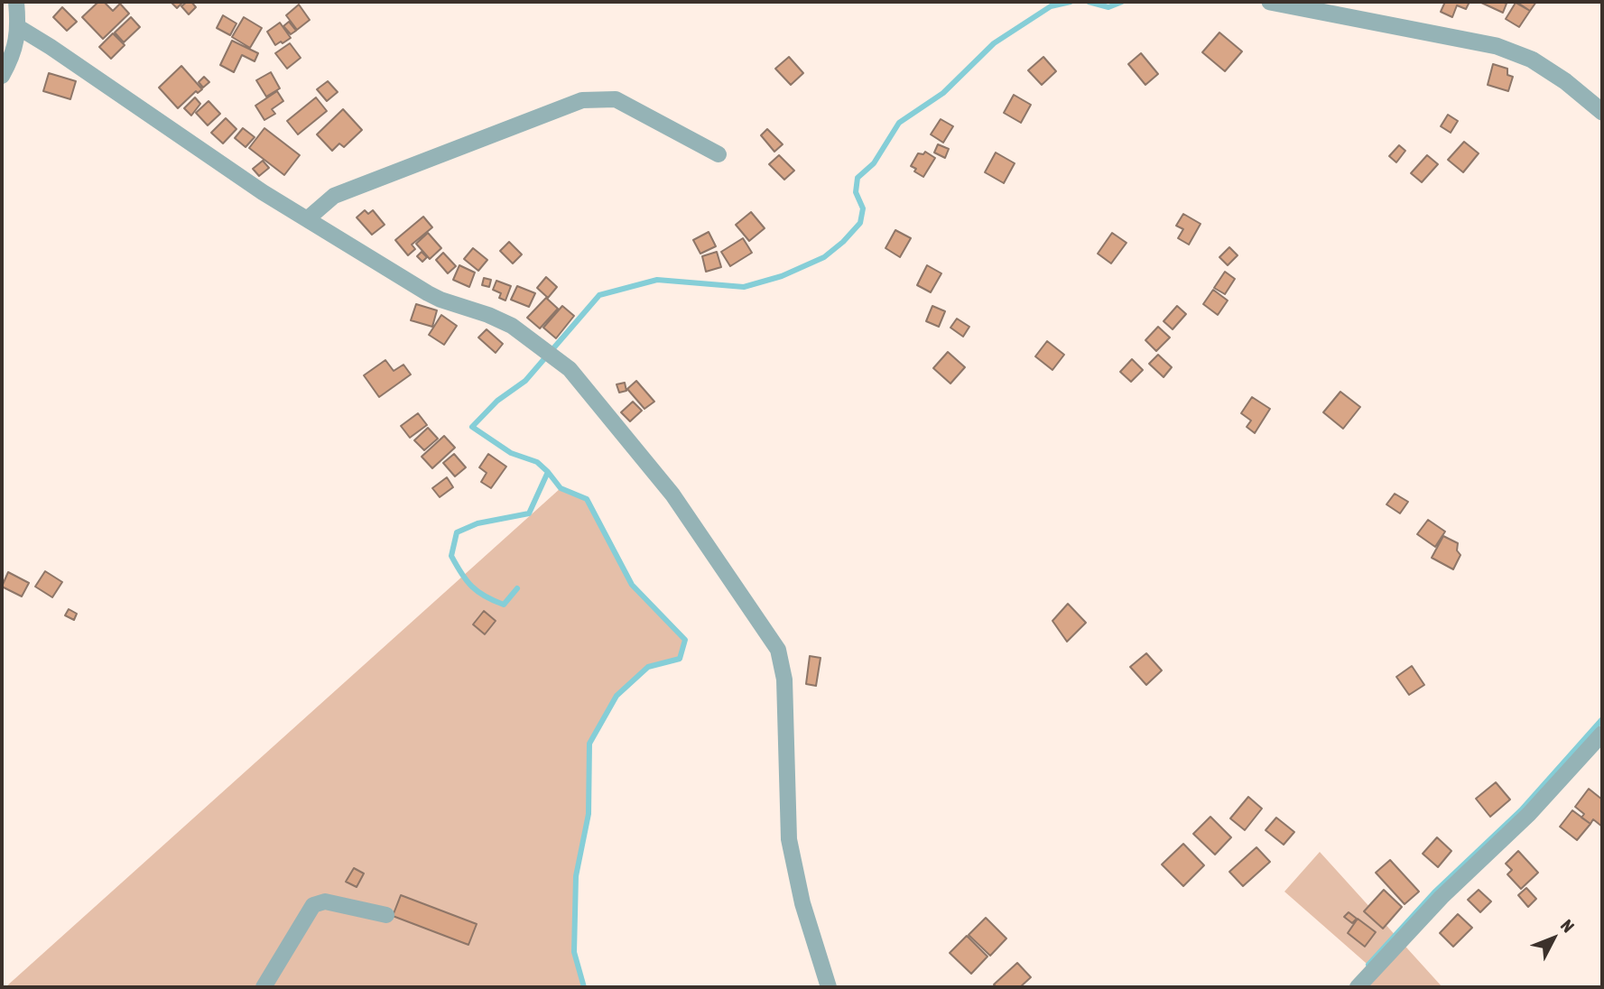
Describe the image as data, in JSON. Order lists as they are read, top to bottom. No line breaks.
{"north":"top right"}
